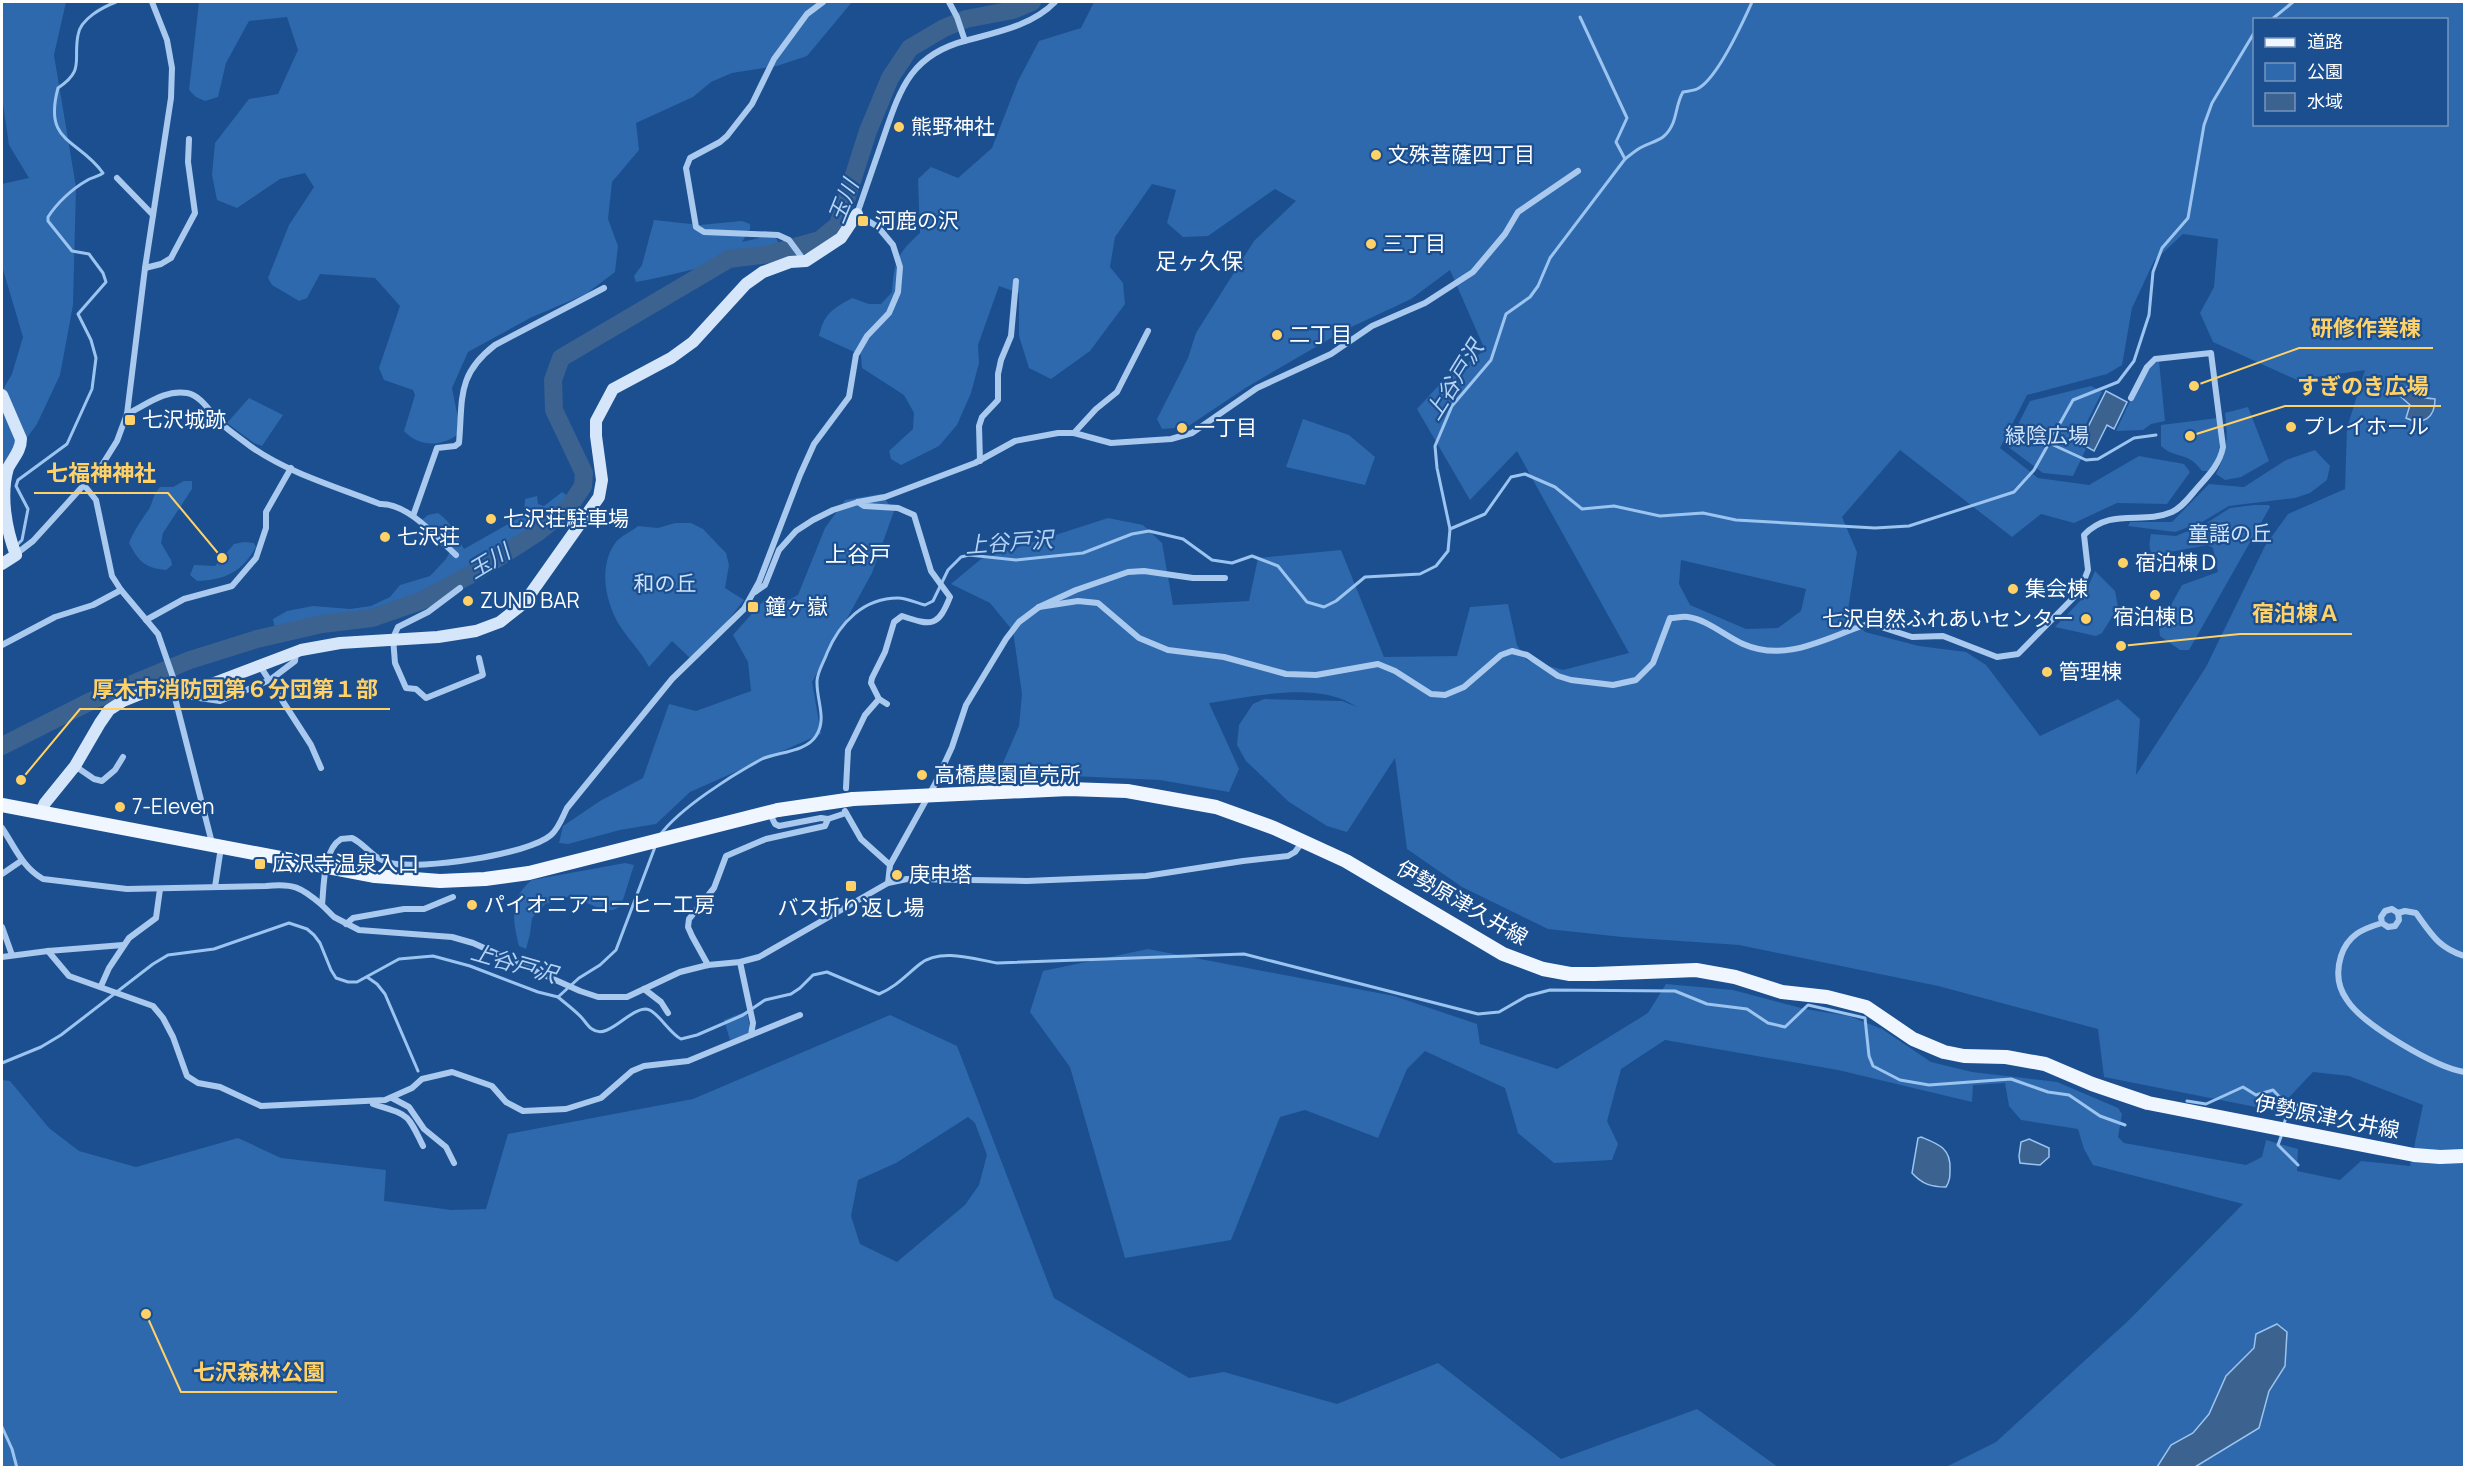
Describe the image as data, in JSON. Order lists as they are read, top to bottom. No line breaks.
{"streets":{"main road":["伊勢原津久井線"]},"districts":["足ヶ久保","上谷戸"],"water":["玉川","上谷戸沢"],"parks":["緑陰広場","童謡の丘","和の丘"],"places":{"other":["熊野神社","文殊菩薩四丁目","三丁目","二丁目","研修作業棟","プレイホール","一丁目","すぎのき広場","七沢荘駐車場","七沢荘","七福神神社","宿泊棟Ｄ","集会棟","宿泊棟Ｂ","ZUND BAR","七沢自然ふれあいセンター","宿泊棟Ａ","管理棟","高橋農園直売所","厚木市消防団第６分団第１部","7-Eleven","庚申塔","パイオニアコーヒー工房","七沢森林公園"],"transit":["河鹿の沢","七沢城跡","鐘ヶ嶽","広沢寺温泉入口","バス折り返し場"]},"legend":["道路","公園","水域"]}
